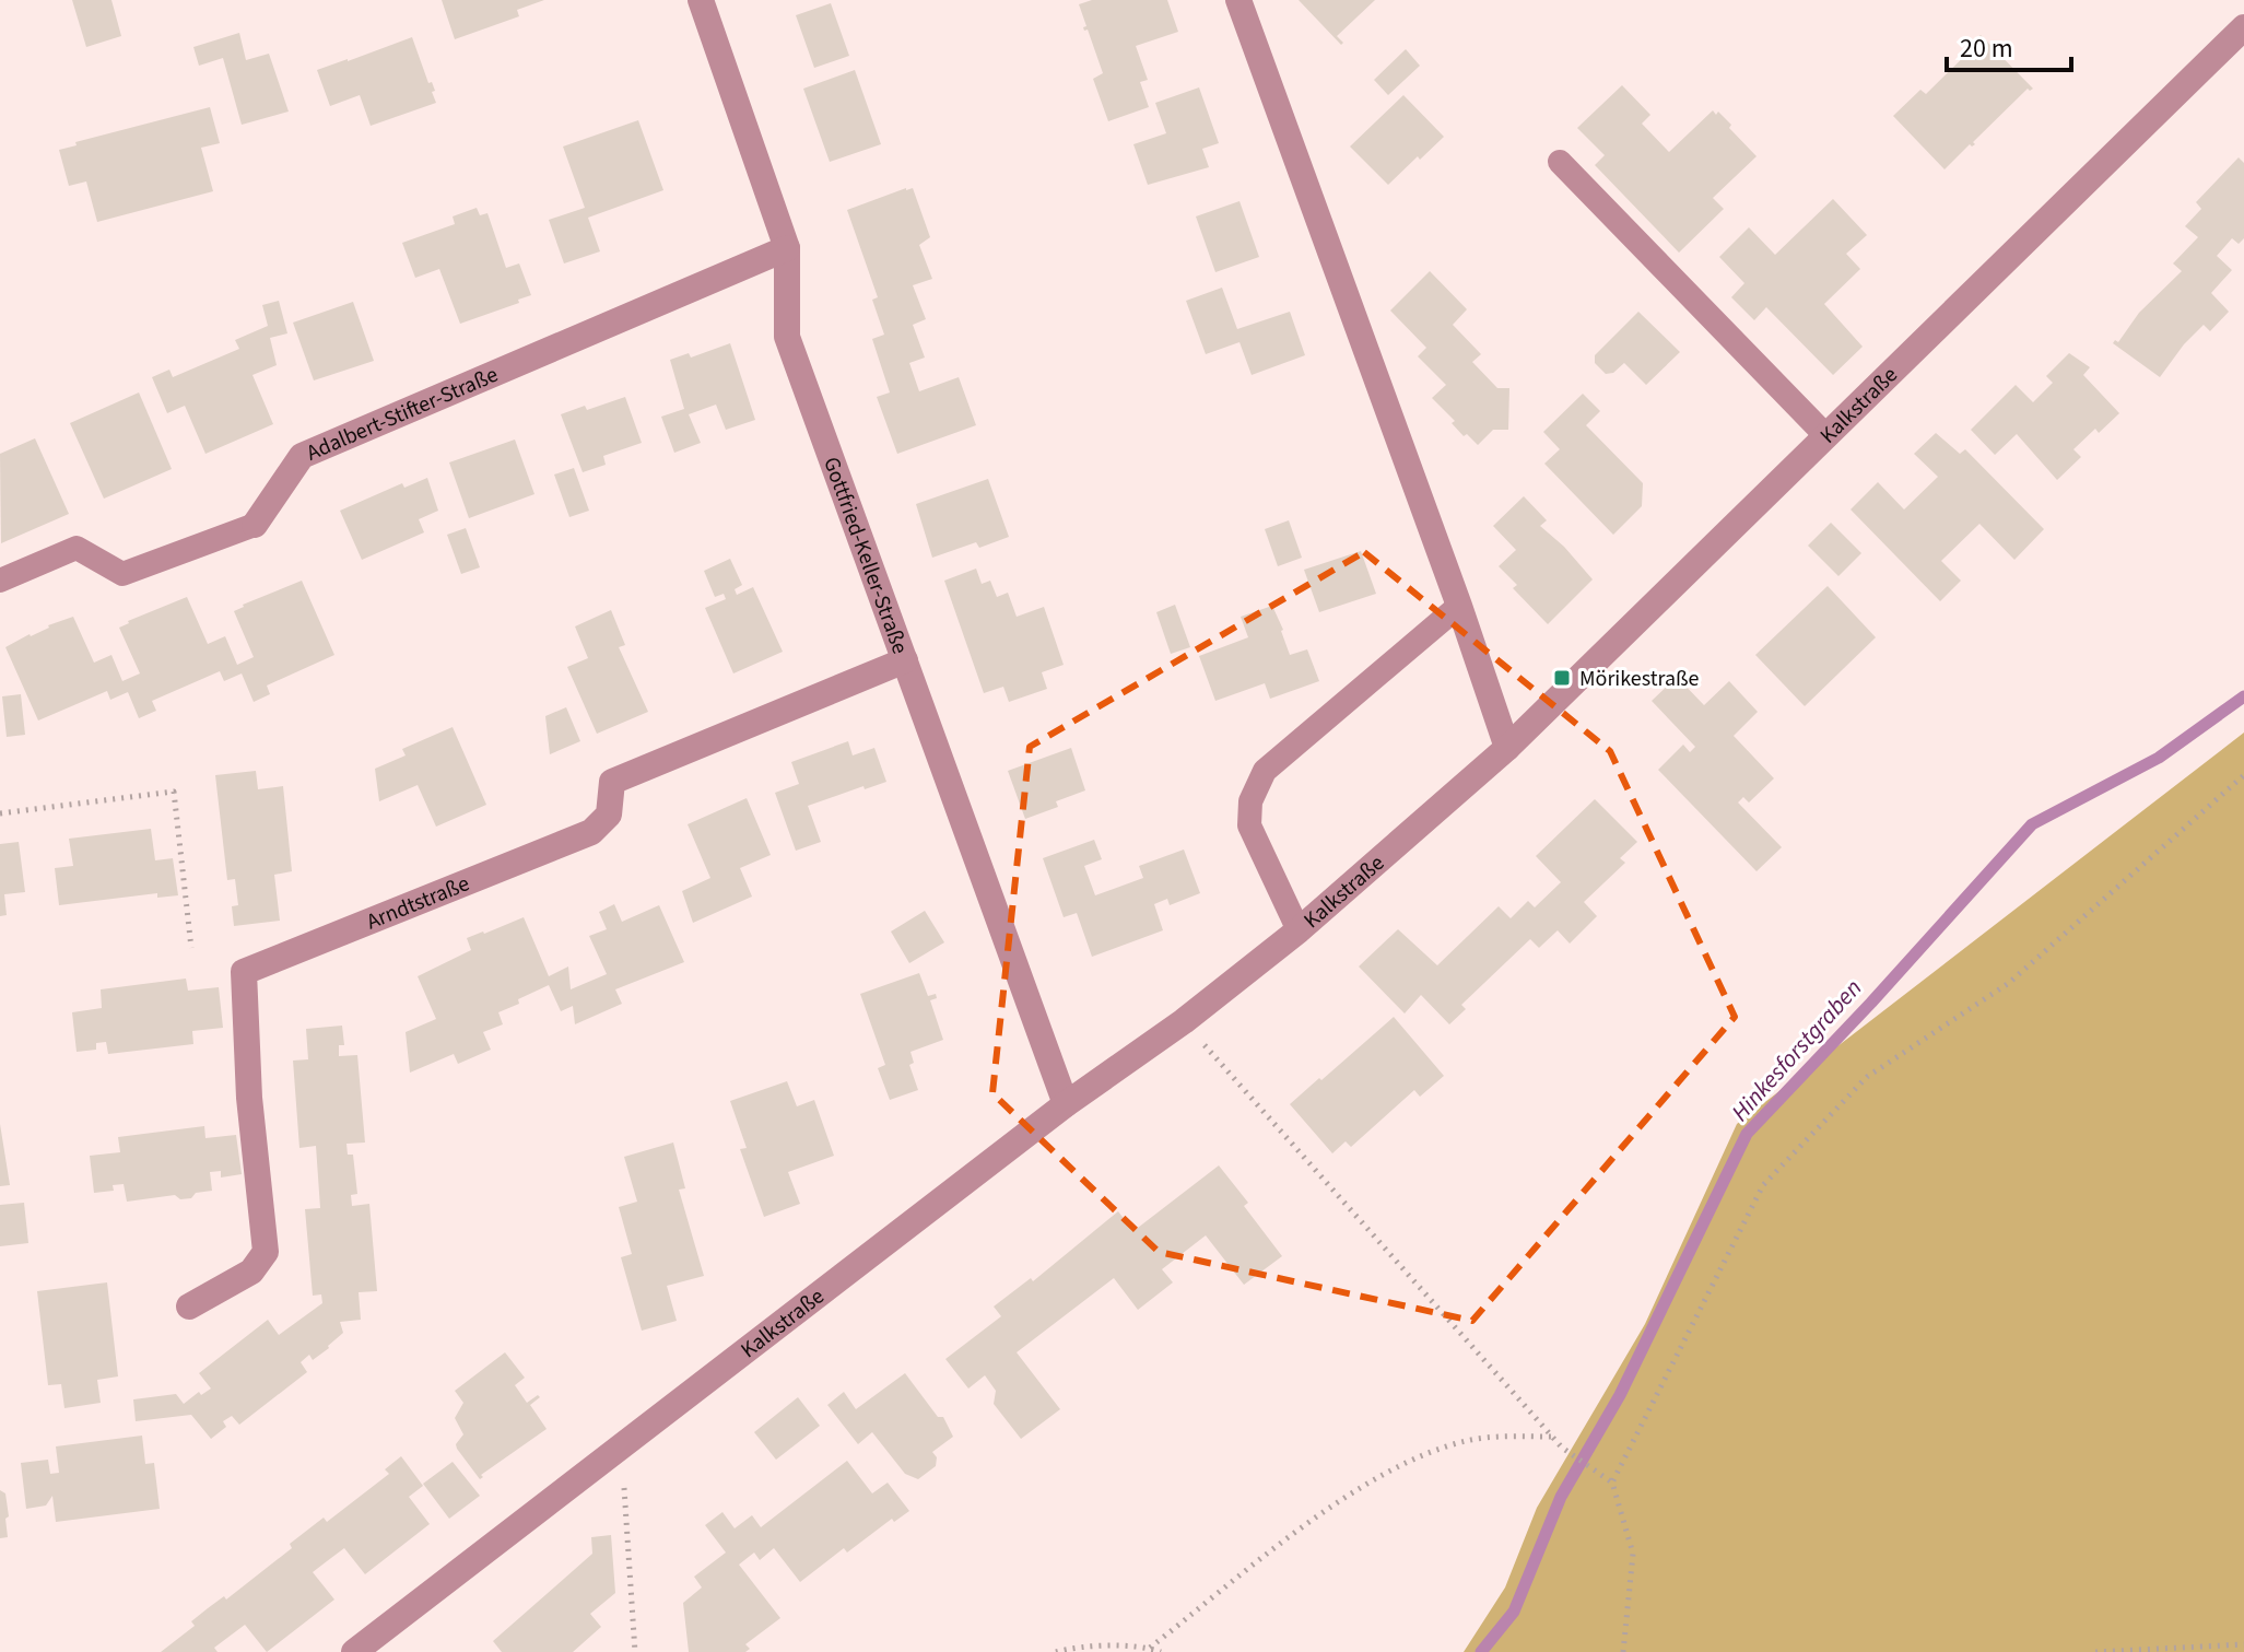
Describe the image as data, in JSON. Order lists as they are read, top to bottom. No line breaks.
{"streets":{"street":["Kalkstraße","Adalbert-Stifter-Straße","Gottfried-Keller-Straße","Arndtstraße"]},"crossings":[["Kalkstraße","Gottfried-Keller-Straße"],["Adalbert-Stifter-Straße","Gottfried-Keller-Straße"],["Gottfried-Keller-Straße","Arndtstraße"]],"water":["Hinkesforstgraben"],"places":{"transit":["Mörikestraße"]},"scale_bar":"20 m"}
